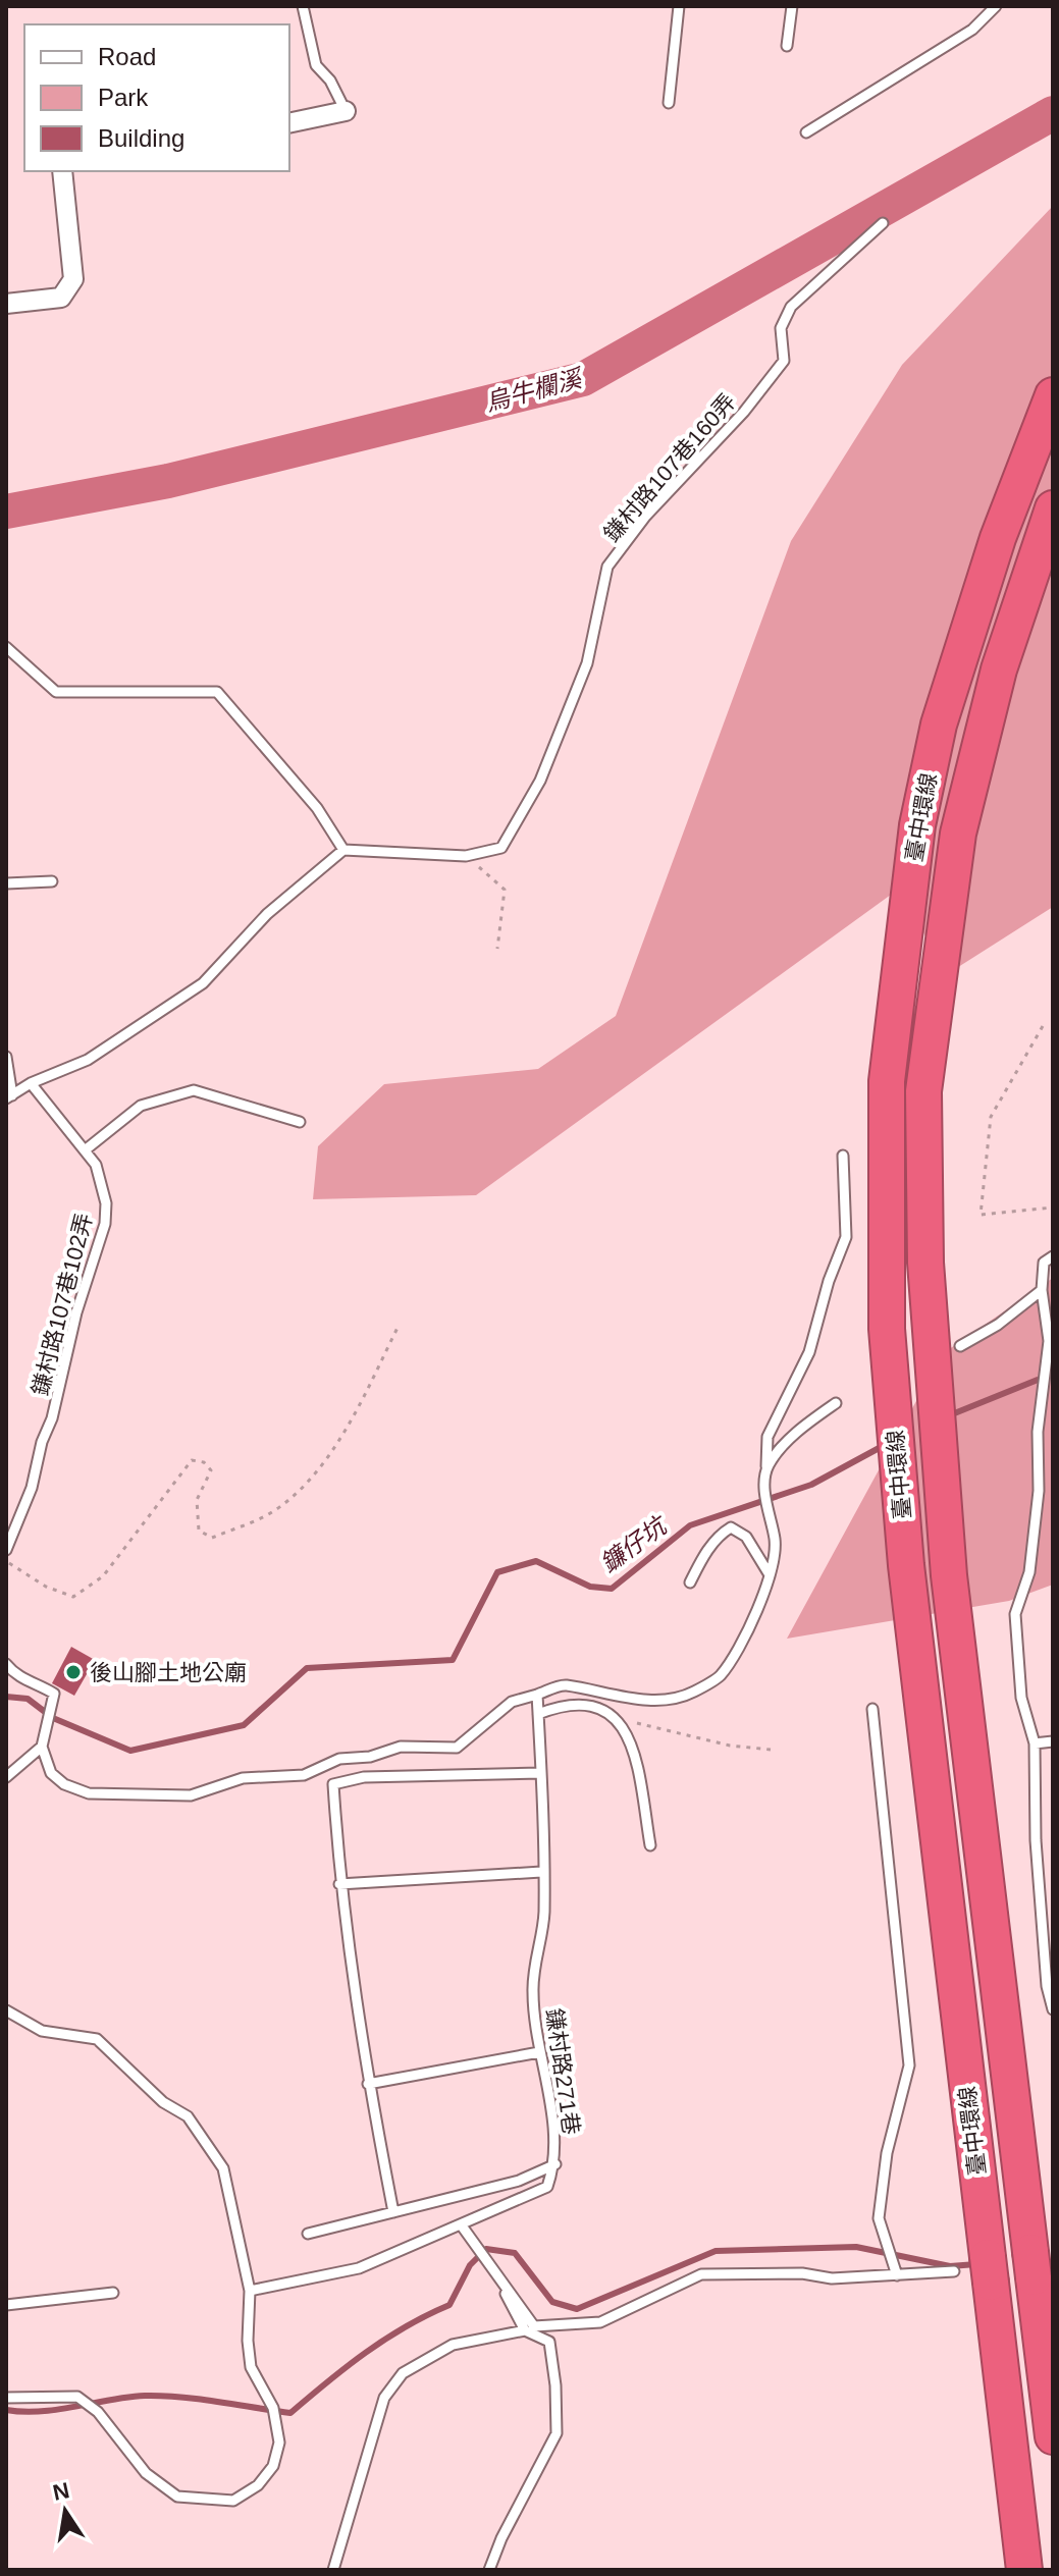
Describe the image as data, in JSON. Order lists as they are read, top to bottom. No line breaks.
{"streets":{"highway":["臺中環線"],"lane":["鎌村路107巷160弄","鎌村路107巷102弄","鎌村路271巷"]},"water":["烏牛欄溪","鐮仔坑"],"places":["後山腳土地公廟"],"legend":["Road","Park","Building"],"north":"top"}
